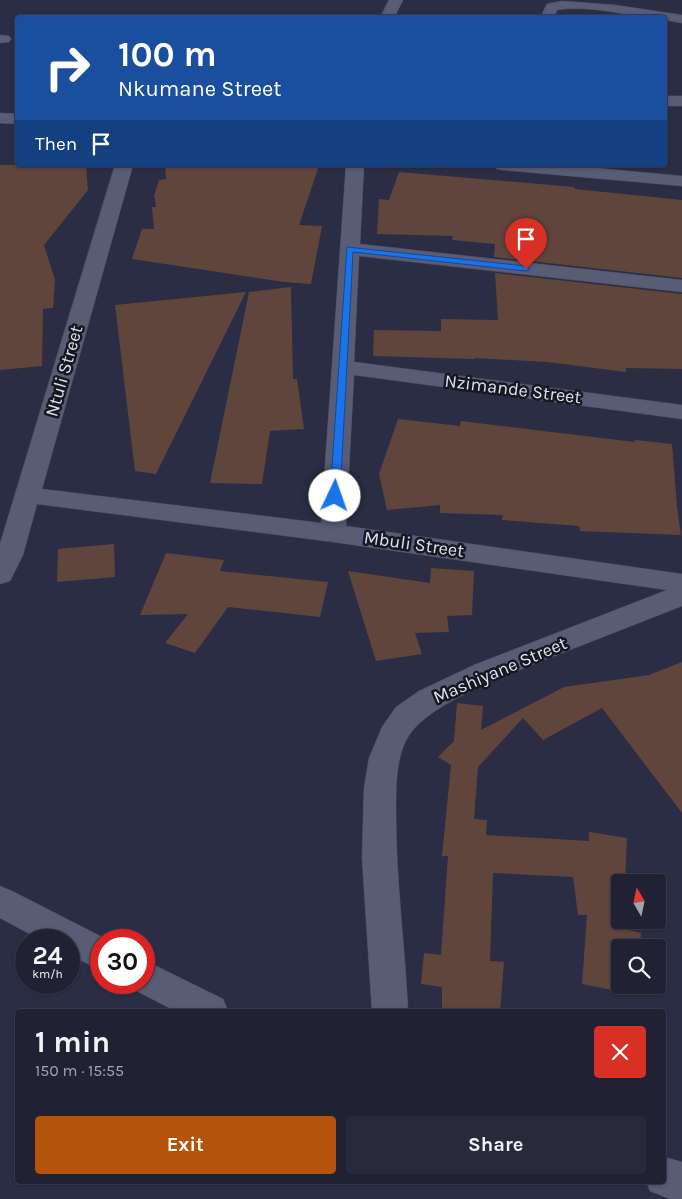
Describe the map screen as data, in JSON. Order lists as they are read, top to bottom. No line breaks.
{"streets":{"street":["Ntuli Street","Nzimande Street","Mbuli Street","Mashiyane Street"]},"crossings":[["Ntuli Street","Mbuli Street"]],"north":"top","page":{"turn":["100 m","Nkumane Street"],"then":"Then","speed":"24 km/h","limit":"30","heading":["1 min","150 m · 15:55"],"buttons":["Exit","Share"]}}
